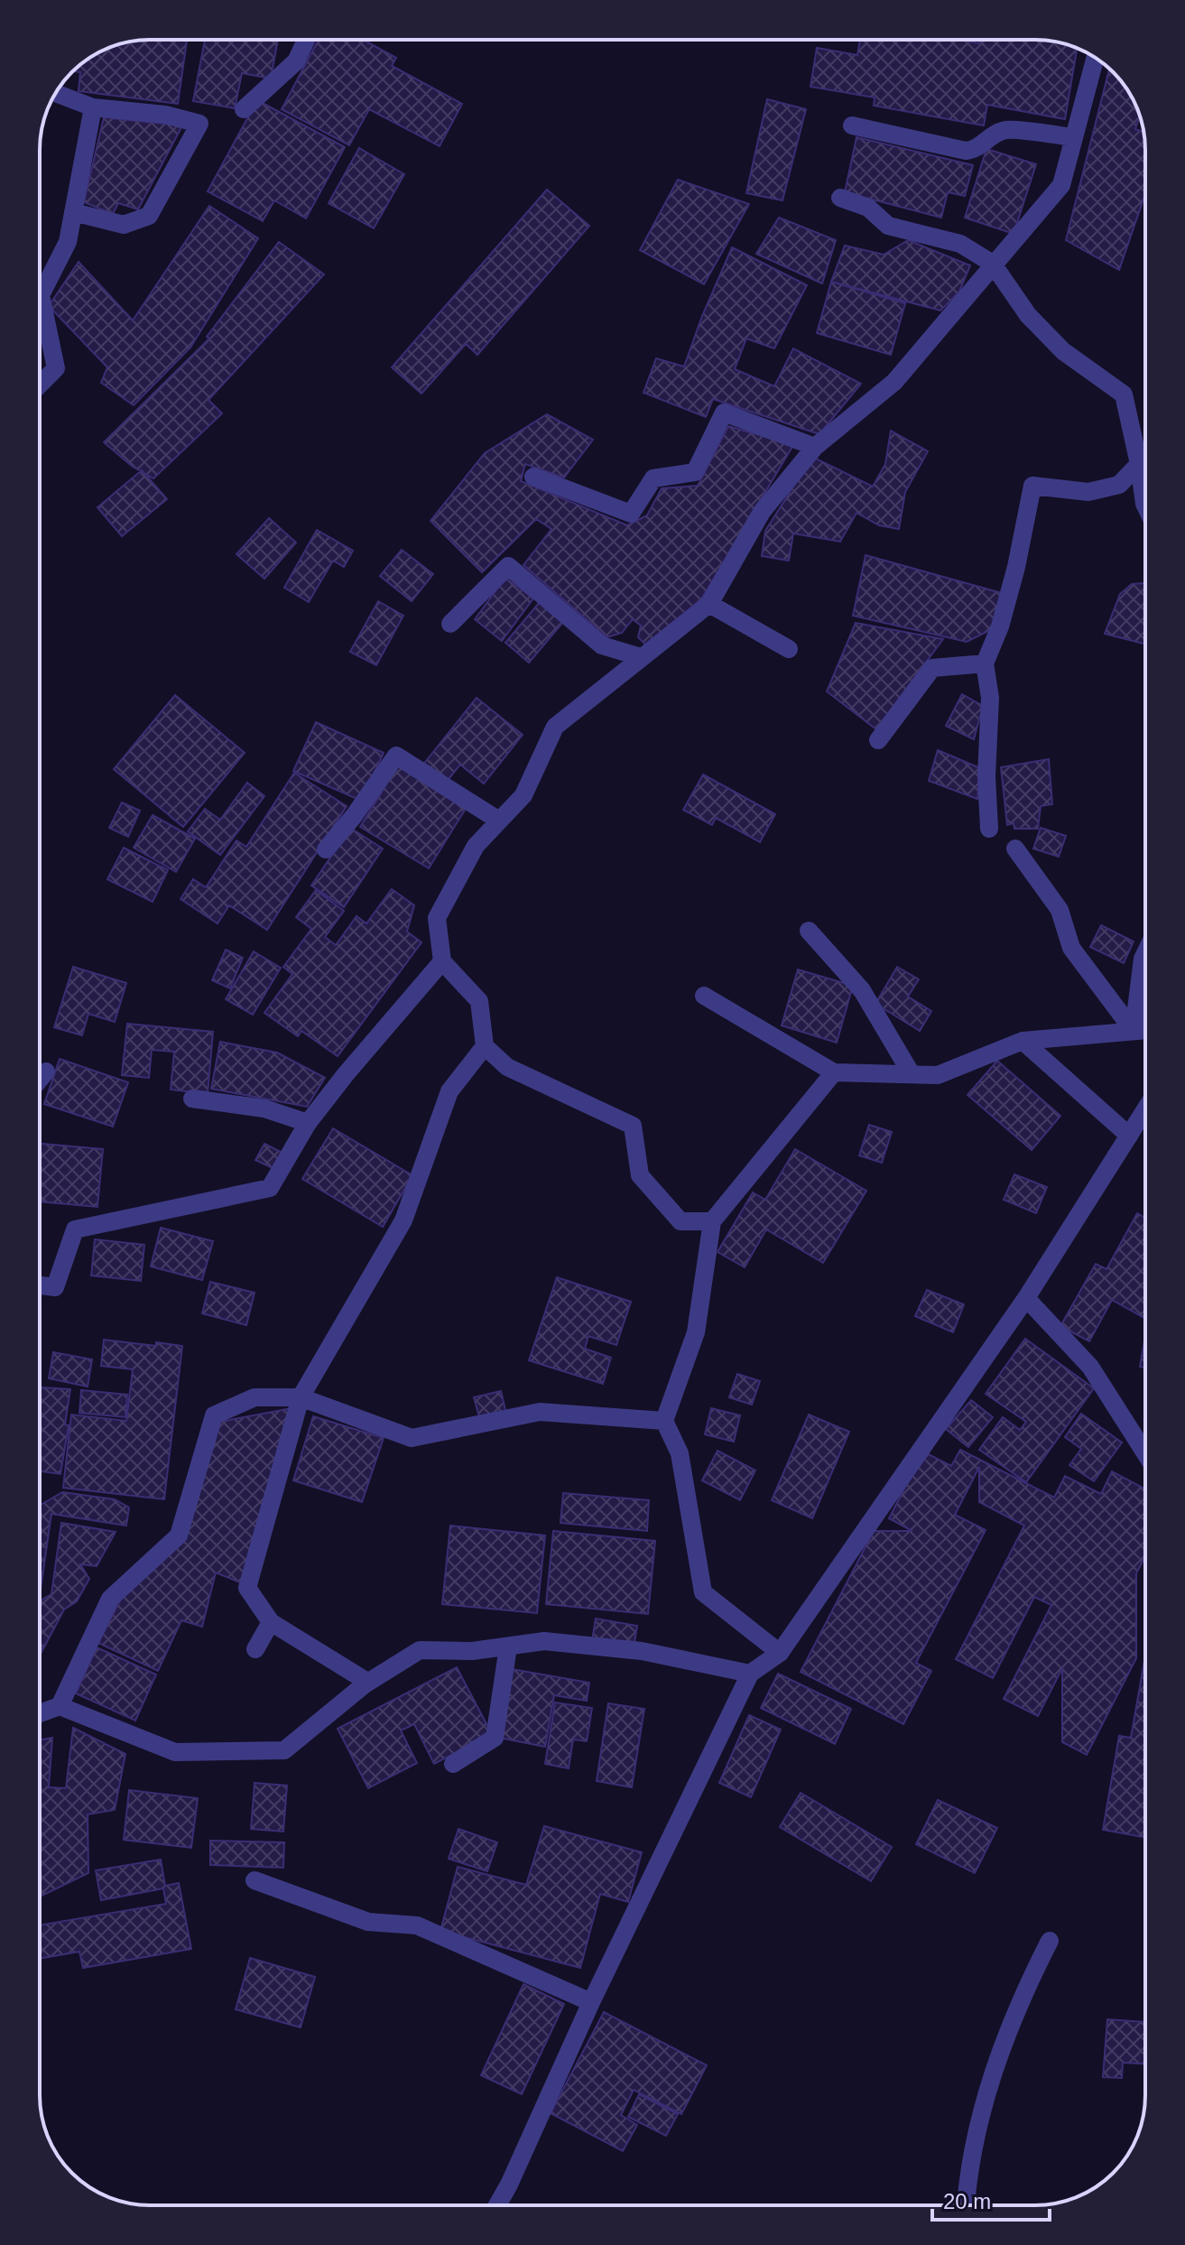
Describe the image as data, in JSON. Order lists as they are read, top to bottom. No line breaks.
{"scale_bar":"20 m"}
